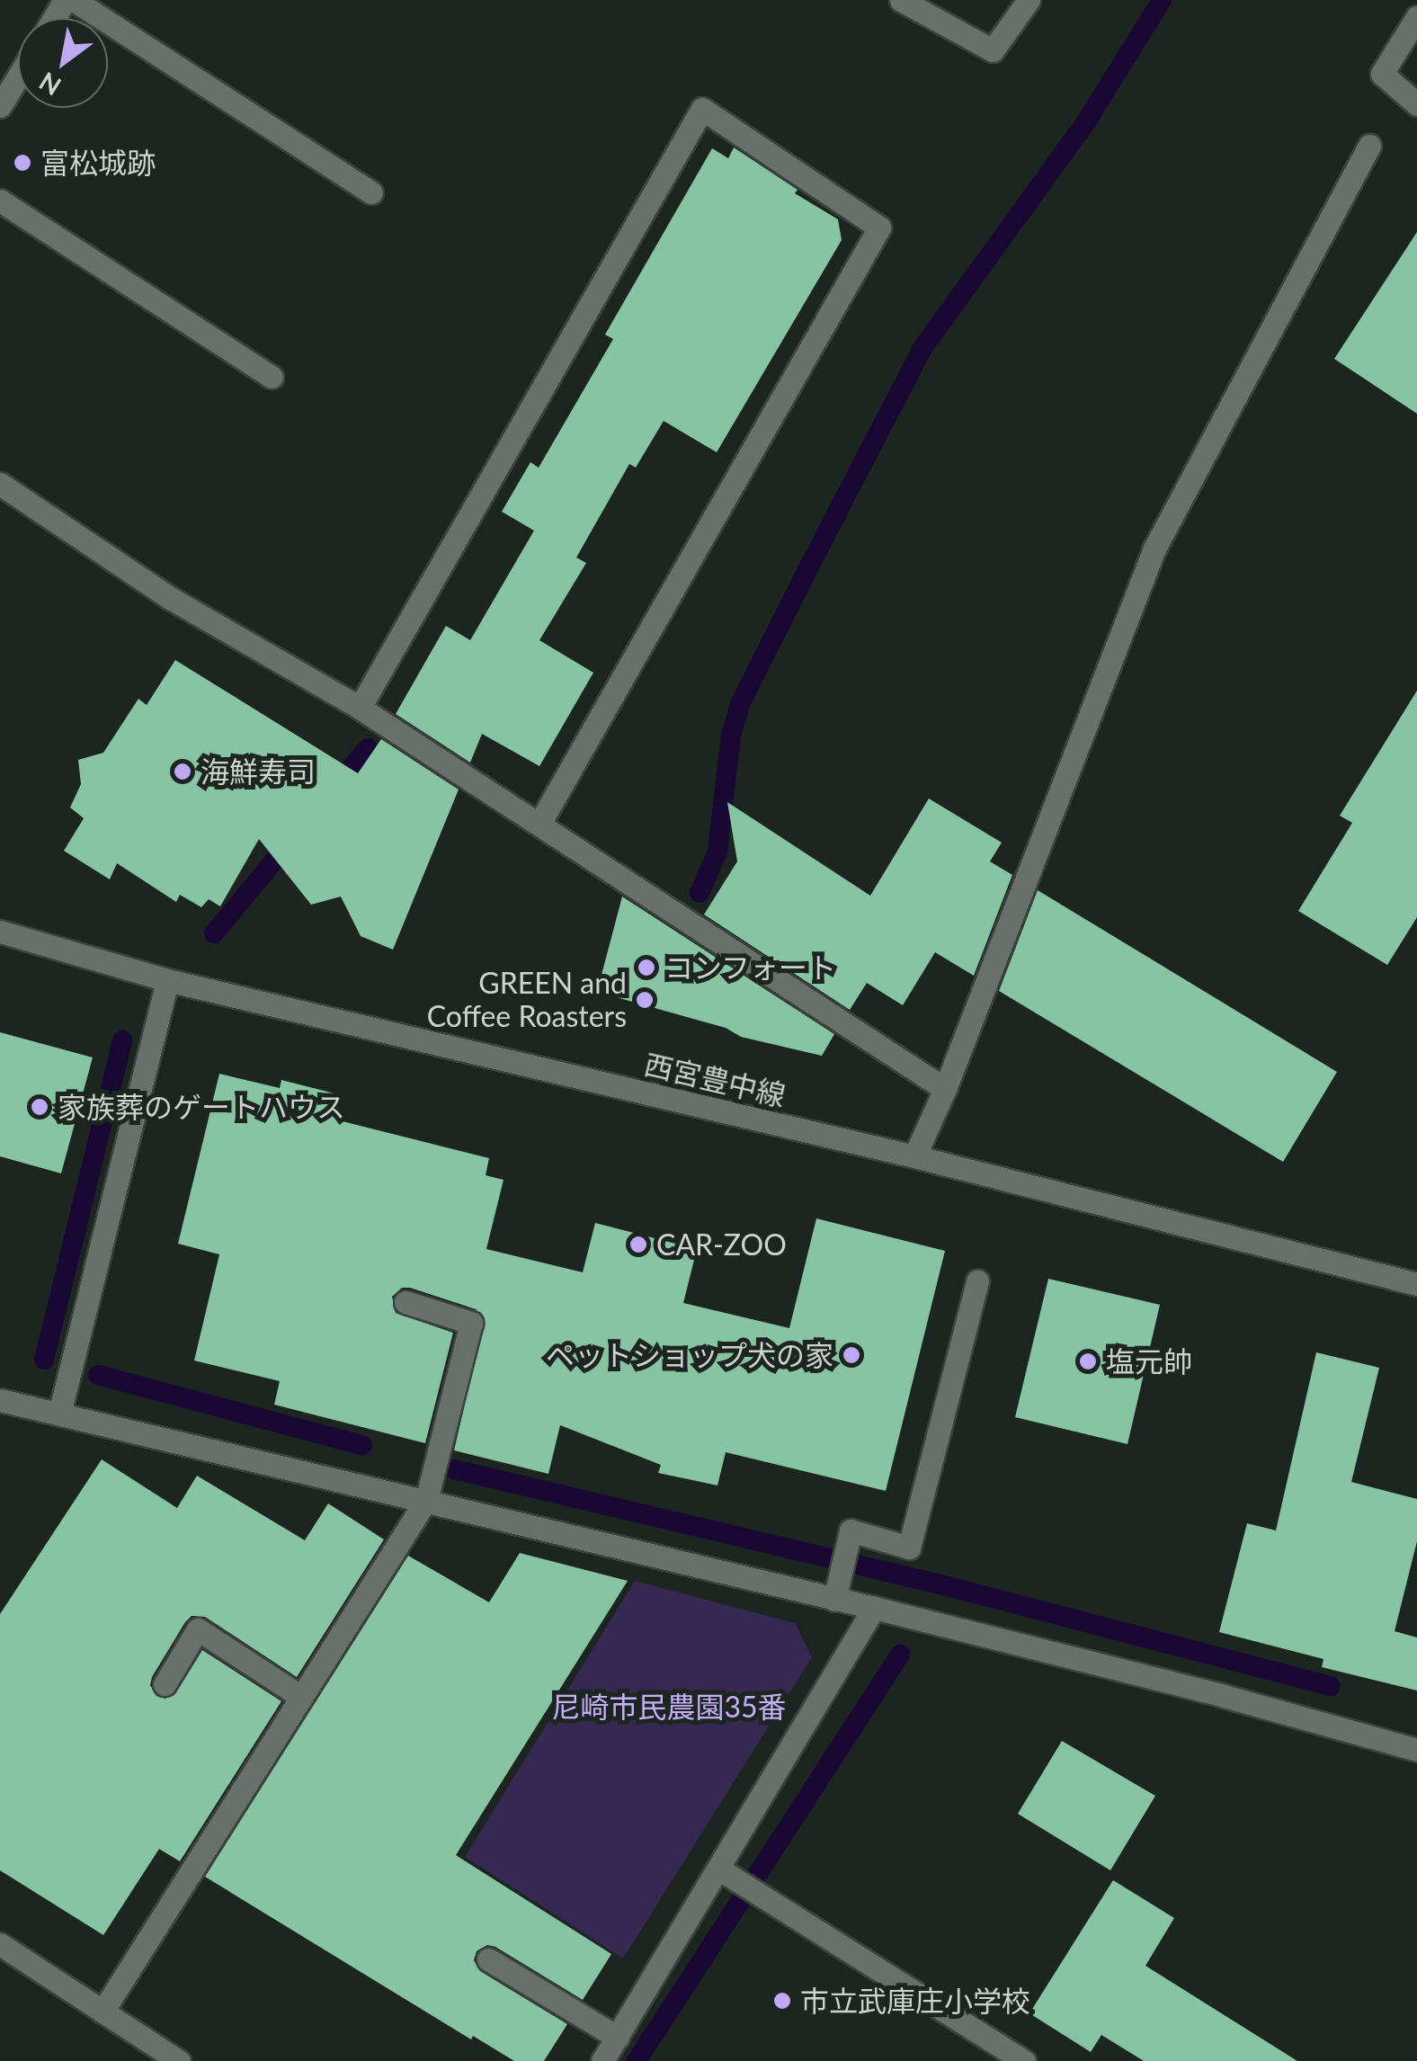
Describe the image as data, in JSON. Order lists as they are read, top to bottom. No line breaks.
{"streets":{"street":["西宮豊中線"]},"parks":["尼崎市民農園35番"],"places":["富松城跡","海鮮寿司","コンフォート","GREEN and Coffee Roasters","家族葬のゲートハウス","CAR-ZOO","ペットショップ犬の家","塩元帥","市立武庫庄小学校"],"north":"bottom left"}
